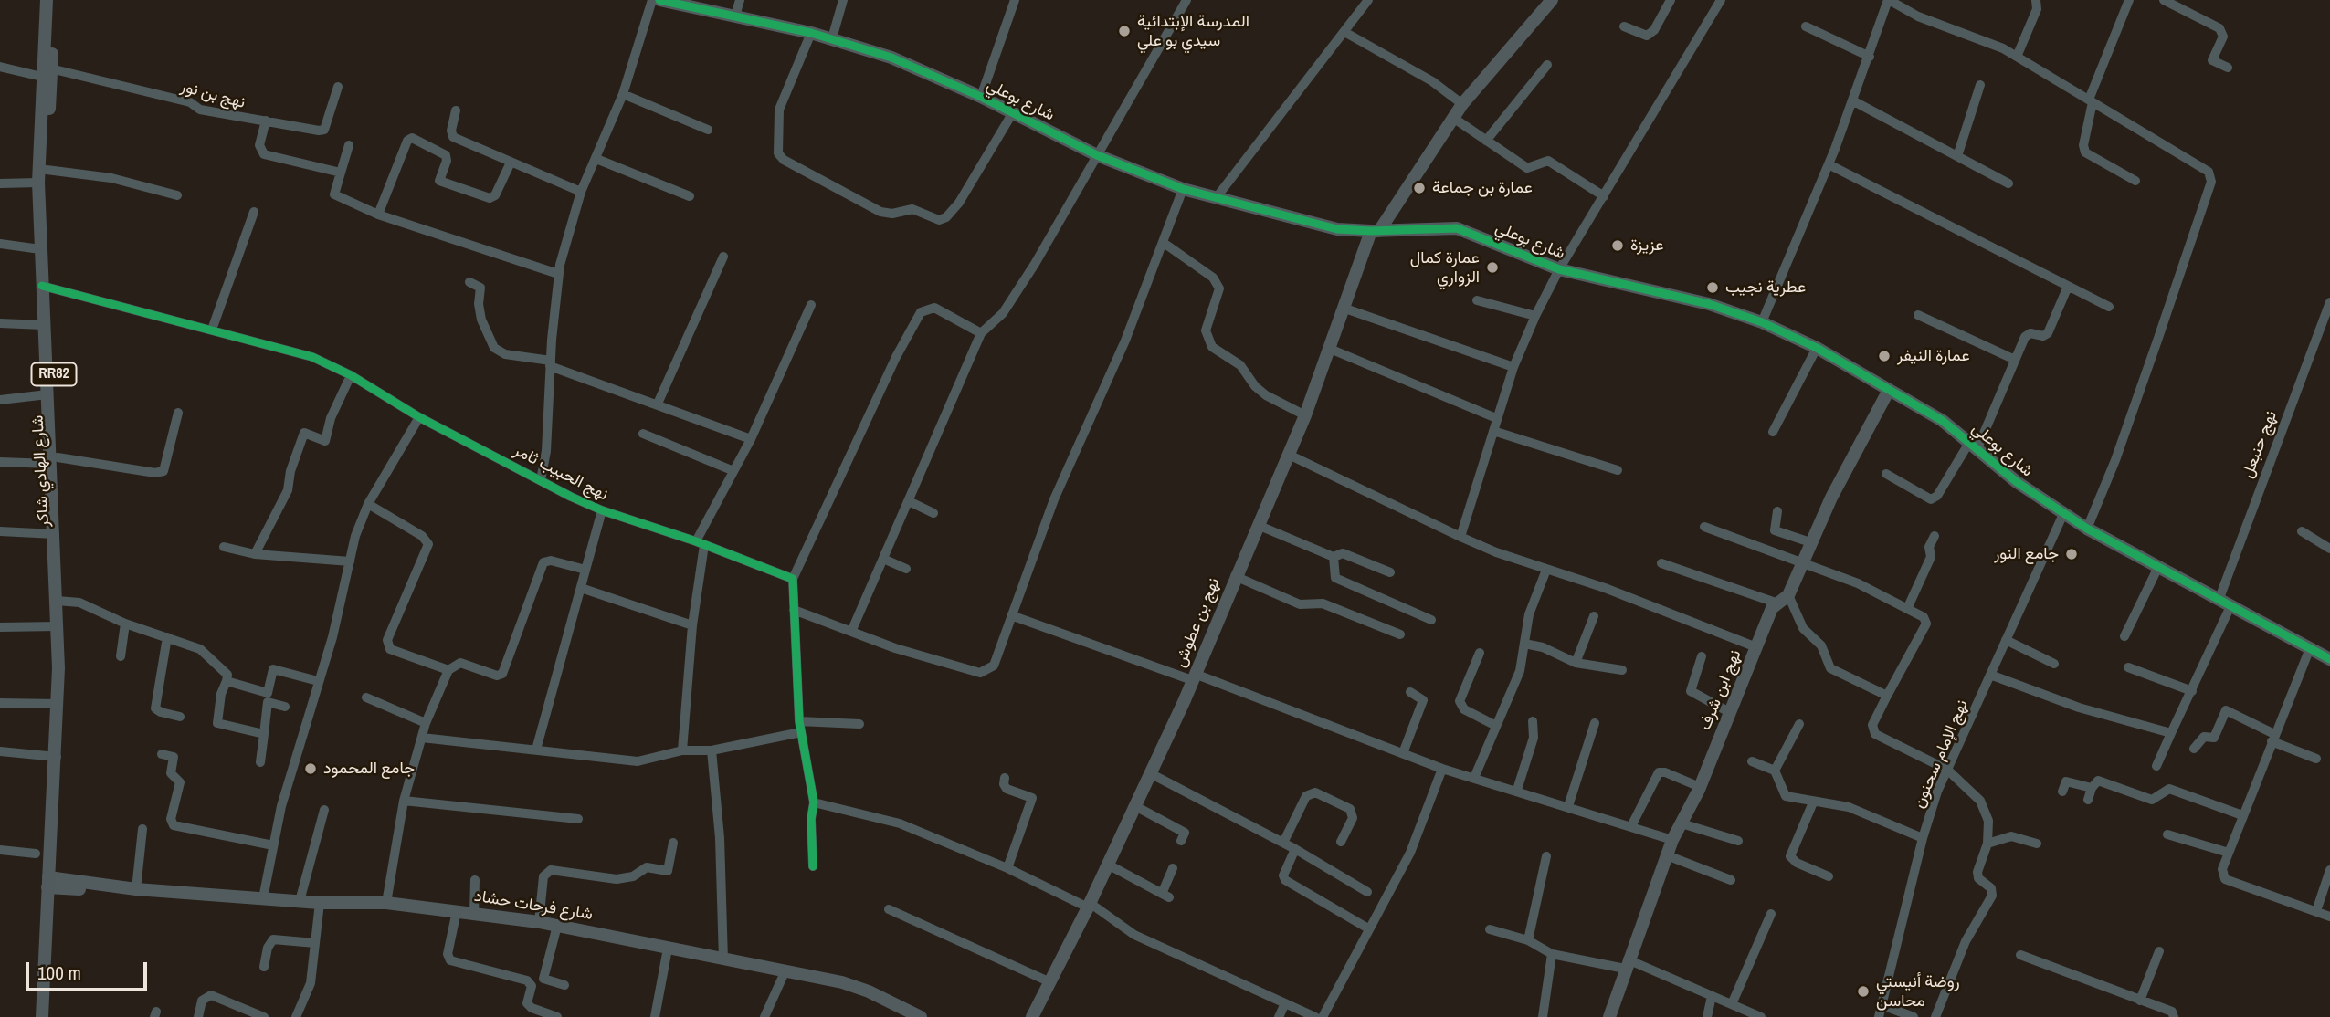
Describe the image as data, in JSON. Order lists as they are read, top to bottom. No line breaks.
{"streets":{"main road":["RR82","شارع الهادي شاكر"],"street":["نهج بن نور","شارع بوعلي","نهج حنبعل","نهج الحبيب ثامر","نهج بن عطوش","نهج ابن شرف","نهج الإمام سحنون","شارع فرحات حشاد"]},"crossings":[["نهج بن نور","شارع الهادي شاكر"],["شارع بوعلي","نهج حنبعل"],["شارع بوعلي","نهج بن عطوش"],["شارع بوعلي","نهج الإمام سحنون"],["شارع الهادي شاكر","نهج الحبيب ثامر"],["شارع الهادي شاكر","شارع فرحات حشاد"]],"places":["المدرسة الإبتدائية سيدي بو علي","عمارة بن جماعة","عزيزة","عمارة كمال الزواري","عطرية نجيب","عمارة النيفر","جامع النور","جامع المحمود","روضة أنيستي محاسن"],"scale_bar":"100 m"}
